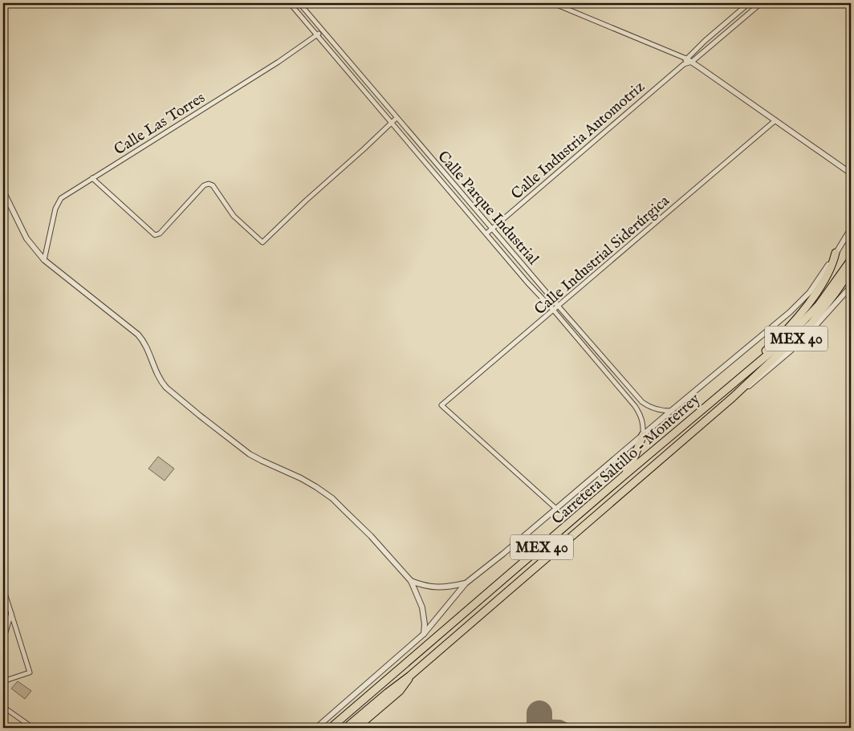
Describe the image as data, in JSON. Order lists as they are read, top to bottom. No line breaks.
{"streets":{"highway":["MEX 40","Carretera Saltillo - Monterrey"],"street":["Calle Las Torres","Calle Industria Automotriz","Calle Parque Industrial","Calle Industrial Siderúrgica"]},"crossings":[["Calle Las Torres","Calle Parque Industrial"],["Calle Industria Automotriz","Calle Parque Industrial"],["Calle Parque Industrial","Calle Industrial Siderúrgica"]]}
